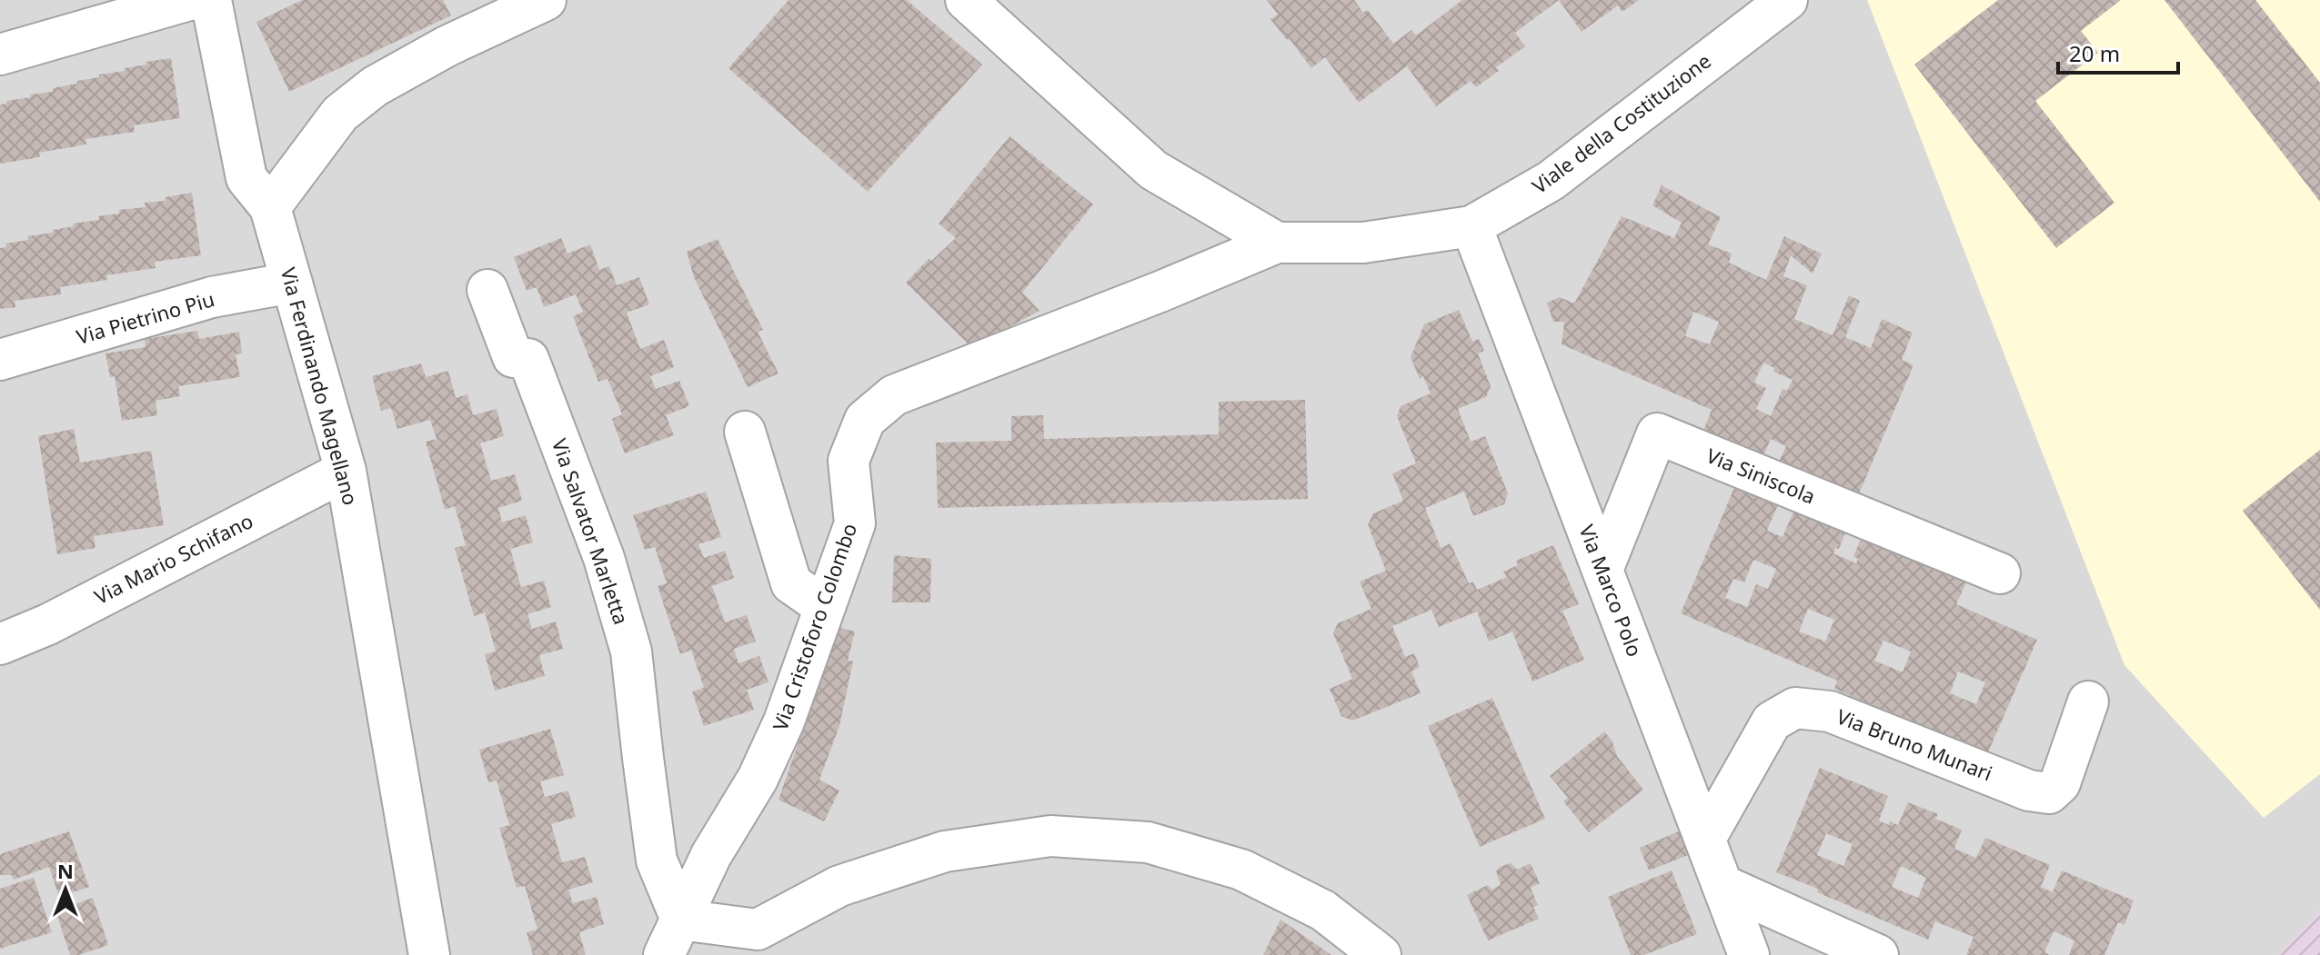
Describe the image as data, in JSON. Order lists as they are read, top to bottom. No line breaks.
{"streets":{"street":["Viale della Costituzione","Via Pietrino Piu","Via Ferdinando Magellano","Via Siniscola","Via Salvator Marletta","Via Mario Schifano","Via Marco Polo","Via Cristoforo Colombo","Via Bruno Munari"]},"crossings":[["Viale della Costituzione","Via Marco Polo"],["Viale della Costituzione","Via Cristoforo Colombo"],["Via Pietrino Piu","Via Ferdinando Magellano"],["Via Ferdinando Magellano","Via Mario Schifano"],["Via Siniscola","Via Marco Polo"],["Via Salvator Marletta","Via Cristoforo Colombo"],["Via Marco Polo","Via Bruno Munari"]],"scale_bar":"20 m","north":"top"}
